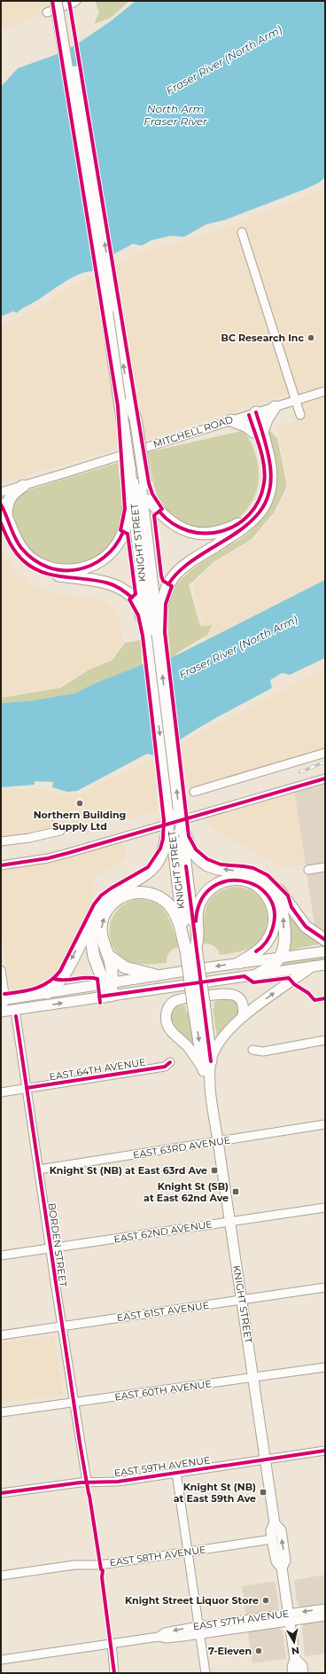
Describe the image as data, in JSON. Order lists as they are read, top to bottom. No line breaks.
{"streets":{"highway":["KNIGHT STREET"],"street":["MITCHELL ROAD","EAST 64TH AVENUE","EAST 63RD AVENUE","EAST 62ND AVENUE","BORDEN STREET","EAST 61ST AVENUE","EAST 60TH AVENUE","EAST 59TH AVENUE","EAST 58TH AVENUE","EAST 57TH AVENUE"]},"crossings":[["KNIGHT STREET","EAST 63RD AVENUE"],["KNIGHT STREET","EAST 62ND AVENUE"],["KNIGHT STREET","EAST 61ST AVENUE"],["KNIGHT STREET","EAST 60TH AVENUE"],["KNIGHT STREET","EAST 59TH AVENUE"],["KNIGHT STREET","EAST 58TH AVENUE"],["KNIGHT STREET","EAST 57TH AVENUE"],["EAST 64TH AVENUE","BORDEN STREET"],["EAST 63RD AVENUE","BORDEN STREET"],["EAST 62ND AVENUE","BORDEN STREET"],["BORDEN STREET","EAST 61ST AVENUE"],["BORDEN STREET","EAST 60TH AVENUE"],["BORDEN STREET","EAST 59TH AVENUE"]],"water":["Fraser River (North Arm)","North Arm Fraser River"],"places":{"other":["BC Research Inc","Northern Building Supply Ltd","Knight Street Liquor Store","7-Eleven"],"transit":["Knight St (NB) at East 63rd Ave","Knight St (SB) at East 62nd Ave","Knight St (NB) at East 59th Ave"]},"north":"bottom"}
